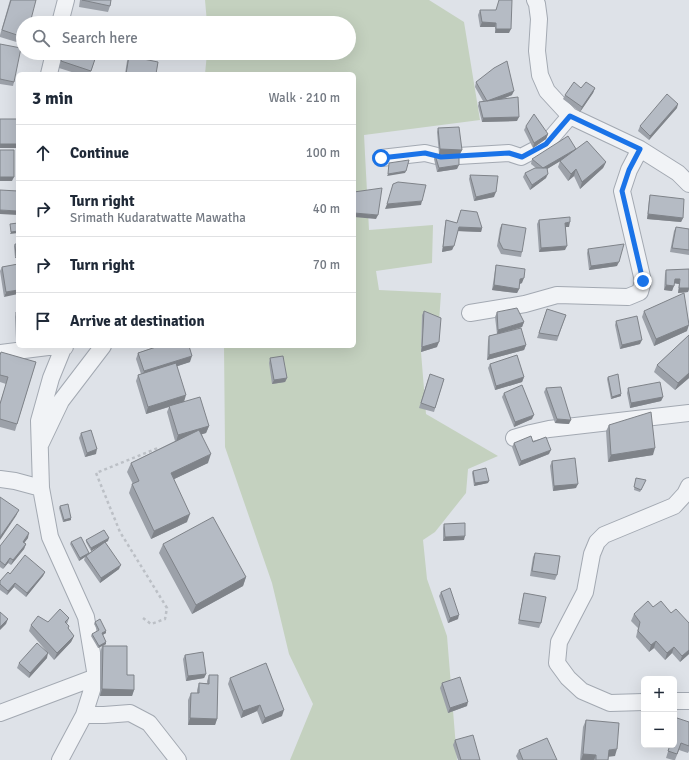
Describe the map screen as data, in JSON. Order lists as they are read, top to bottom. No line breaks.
{"page":{"search":"Search here","heading":["3 min","Walk · 210 m"],"list":[["Continue","100 m"],["Turn right","Srimath Kudaratwatte Mawatha","40 m"],["Turn right","70 m"],"Arrive at destination"],"map_buttons":["+","−"]}}
